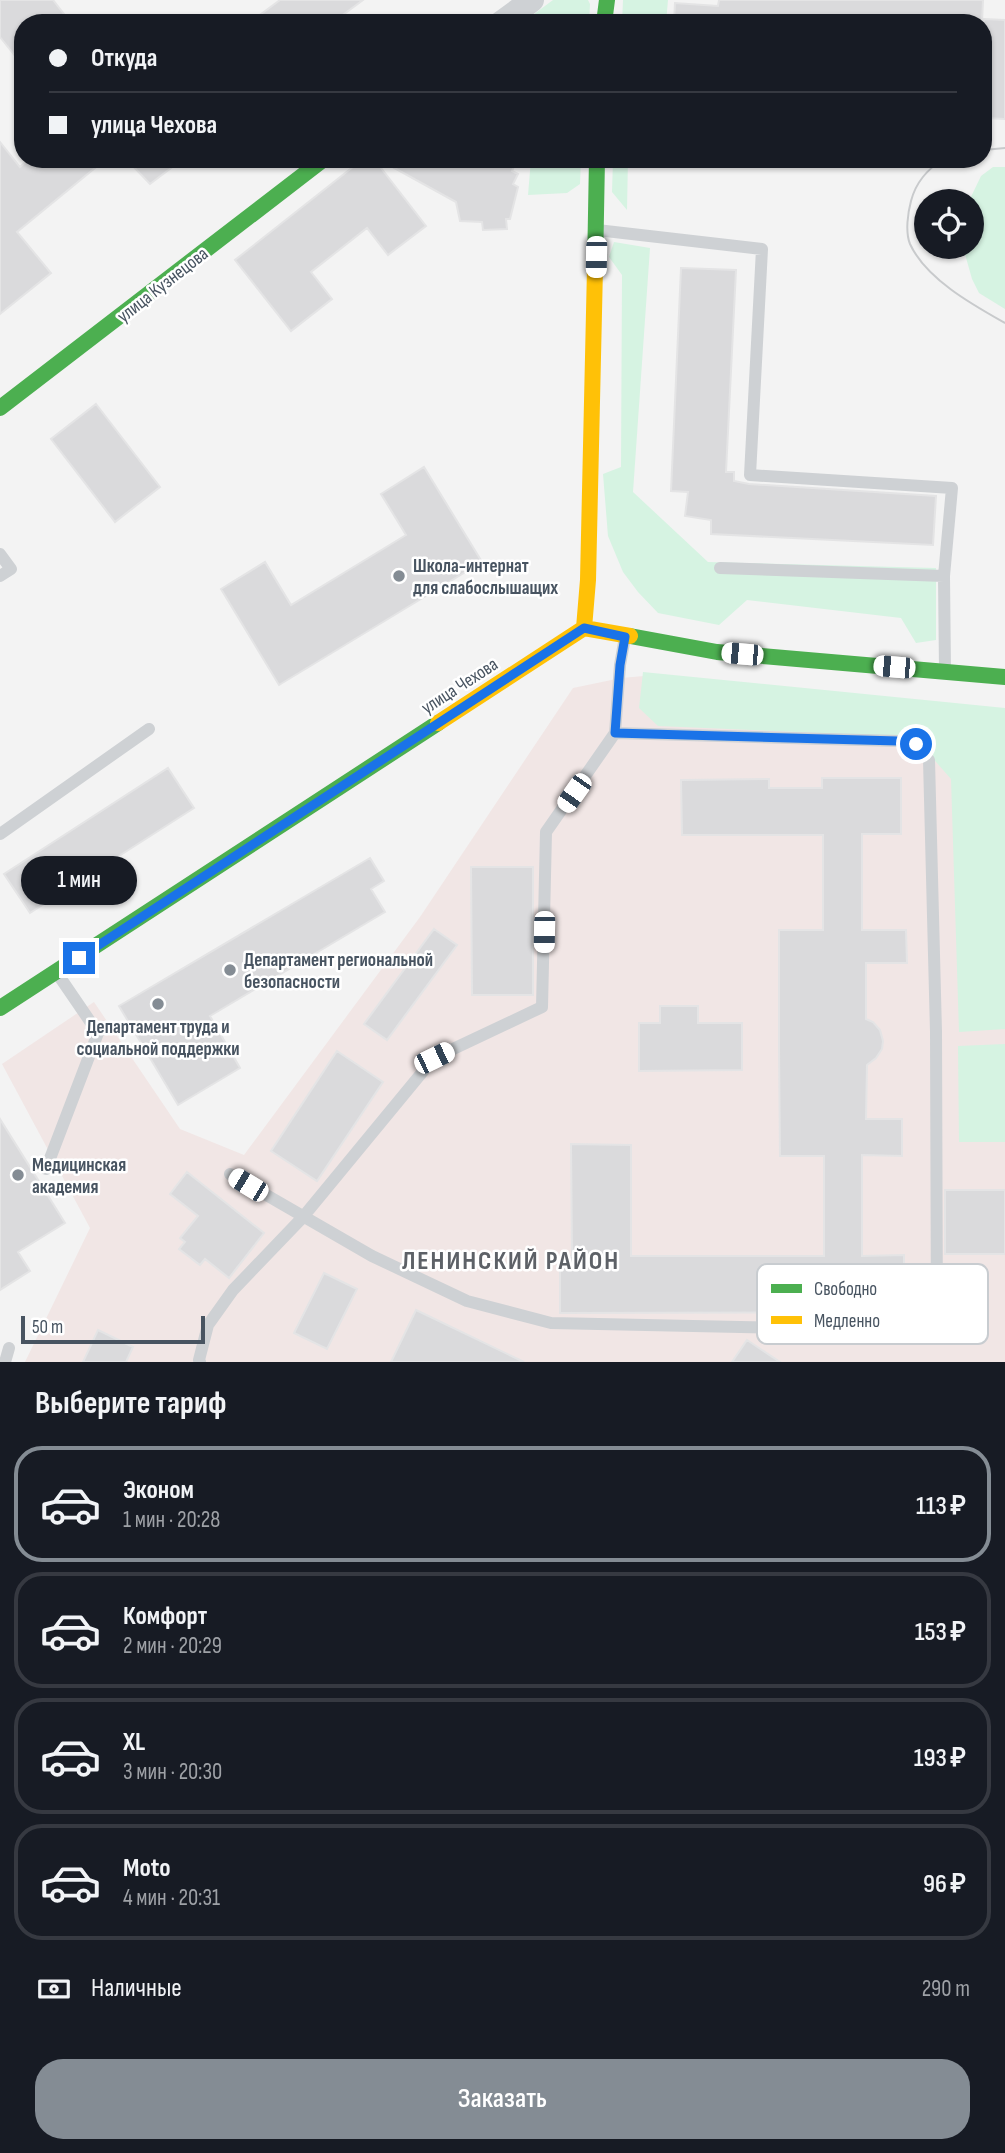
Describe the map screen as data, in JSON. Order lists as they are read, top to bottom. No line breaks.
{"streets":{"street":["улица Кузнецова","улица Чехова"]},"districts":["ЛЕНИНСКИЙ РАЙОН"],"places":["Школа-интернат для слабослышащих","Департамент региональной безопасности","Департамент труда и социальной поддержки","Медицинская академия"],"legend":["Свободно","Медленно"],"scale_bar":"50 m","page":{"banner":["Откуда","улица Чехова"],"bubble":"1 мин","scale":"50 m","heading":"Выберите тариф","list":[{"name":"Эконом","note":"1 мин · 20:28","value":"113 ₽"},{"name":"Комфорт","note":"2 мин · 20:29","value":"153 ₽"},{"name":"XL","note":"3 мин · 20:30","value":"193 ₽"},{"name":"Moto","note":"4 мин · 20:31","value":"96 ₽"}],"pay":["Наличные","290 m"],"buttons":"Заказать"}}
